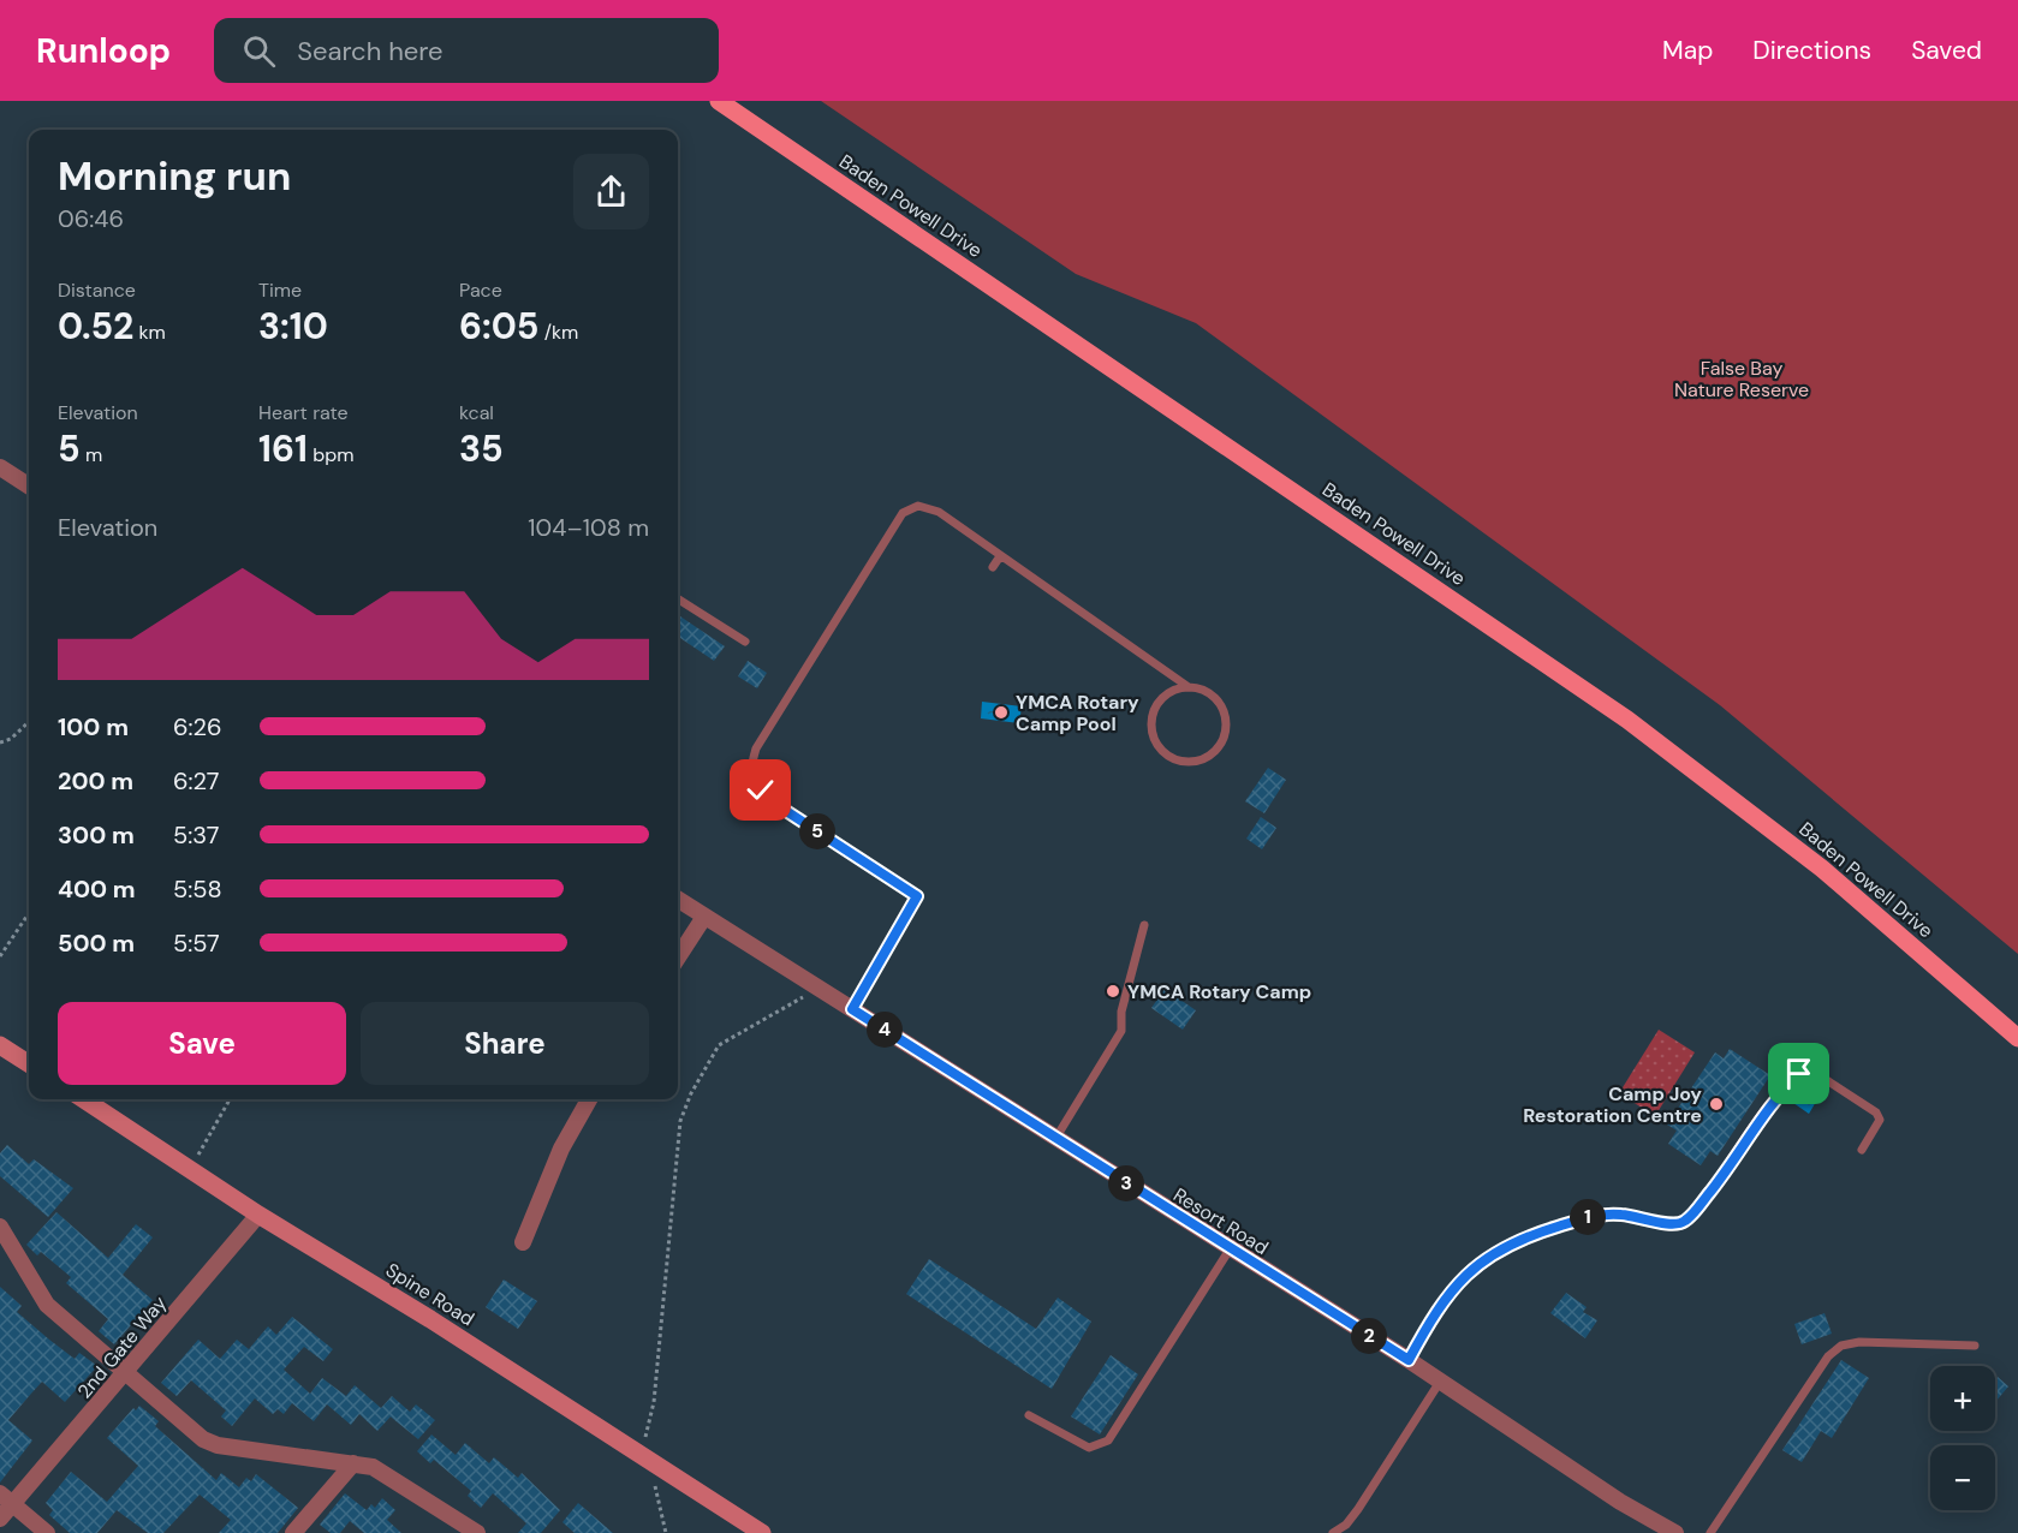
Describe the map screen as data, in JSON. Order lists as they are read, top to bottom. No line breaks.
{"streets":{"main road":["Baden Powell Drive","Spine Road"],"street":["Resort Road","2nd Gate Way"]},"crossings":[["Spine Road","2nd Gate Way"]],"parks":["False Bay Nature Reserve"],"places":["YMCA Rotary Camp Pool","YMCA Rotary Camp","Camp Joy Restoration Centre"],"page":{"header":"Runloop","search":"Search here","nav":["Map","Directions","Saved"],"heading":["Morning run","06:46"],"stats":[["Distance","0.52 km"],["Time","3:10"],["Pace","6:05 /km"],["Elevation","5 m"],["Heart rate","161 bpm"],["kcal","35"]],"chart":["Elevation","104–108 m"],"list":[{"name":"100 m","note":"6:26"},{"name":"200 m","note":"6:27"},{"name":"300 m","note":"5:37"},{"name":"400 m","note":"5:58"},{"name":"500 m","note":"5:57"}],"pins":["5","4","3","1","2"],"buttons":["Save","Share"],"map_buttons":["+","−"]}}
